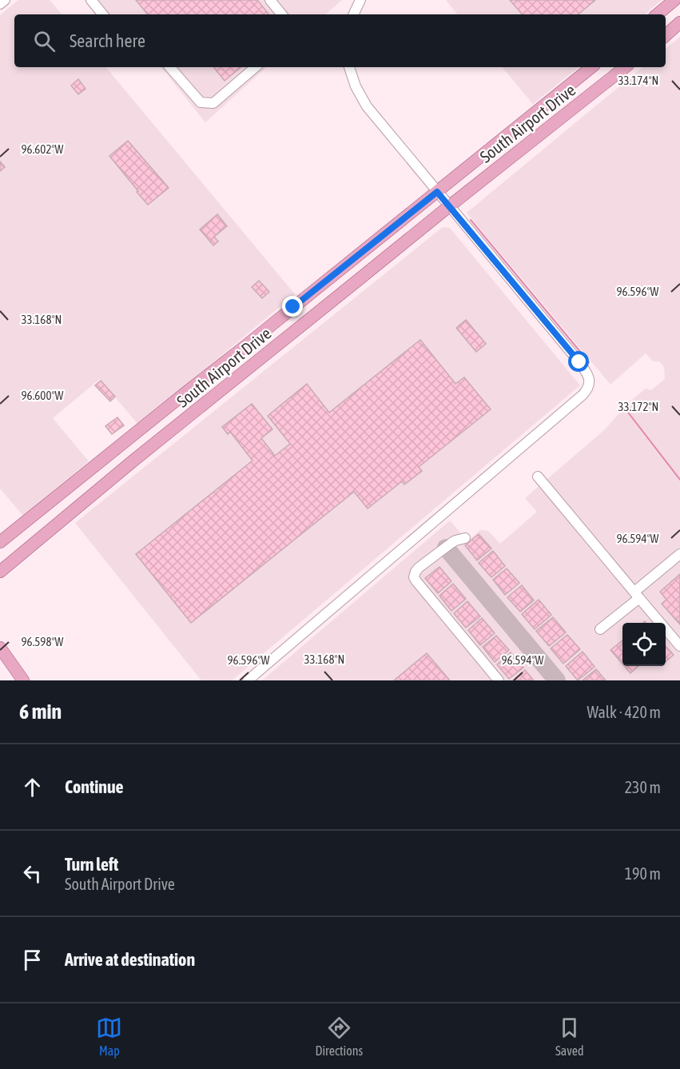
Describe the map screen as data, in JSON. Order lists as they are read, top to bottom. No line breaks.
{"streets":{"main road":["South Airport Drive"]},"page":{"search":"Search here","heading":["6 min","Walk · 420 m"],"list":[["Continue","230 m"],["Turn left","South Airport Drive","190 m"],"Arrive at destination"],"nav":["Map","Directions","Saved"]},"coordinates":["33.174°N","96.602°W","96.596°W","33.168°N","96.600°W","33.172°N","96.594°W","96.598°W"]}
